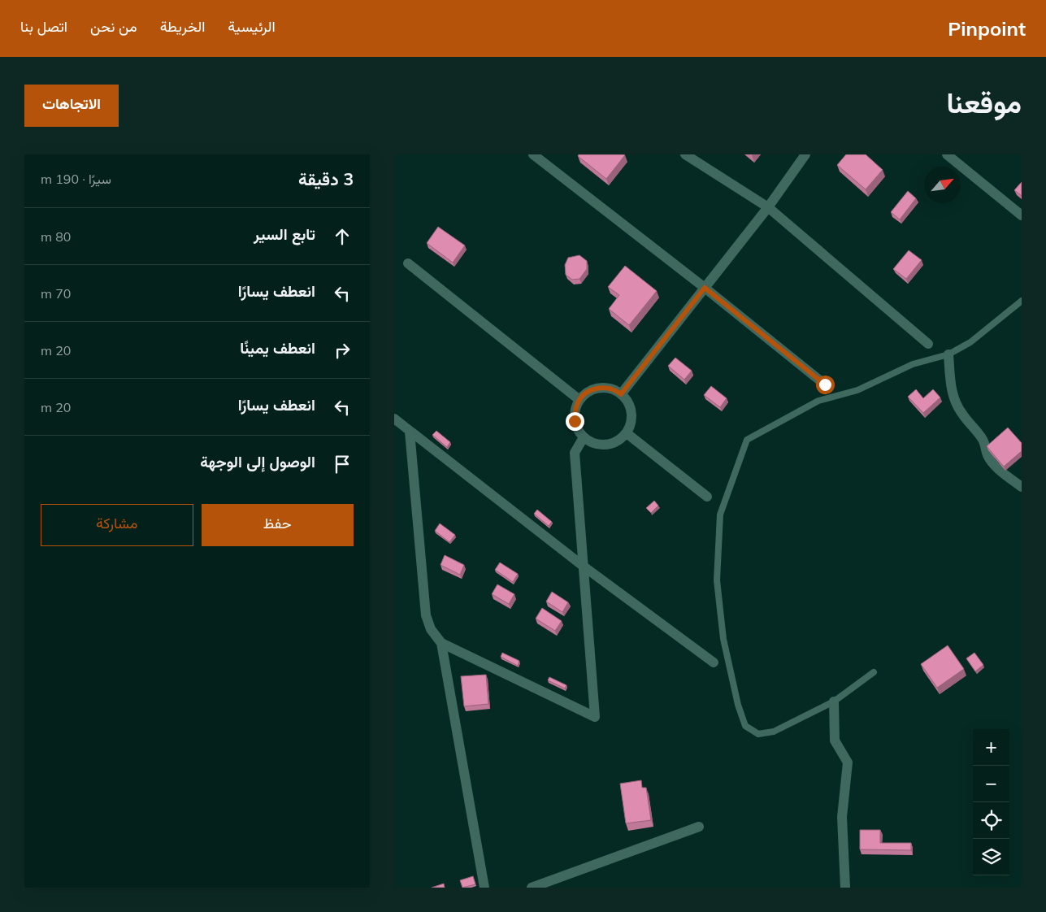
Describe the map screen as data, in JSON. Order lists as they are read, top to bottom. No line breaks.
{"north":"top right","page":{"header":"Pinpoint","nav":["الرئيسية","الخريطة","من نحن","اتصل بنا"],"title":"موقعنا","buttons":["الاتجاهات",["حفظ","مشاركة"]],"heading":["3 دقيقة","سيرًا · 190 m"],"list":[["تابع السير","80 m"],["انعطف يسارًا","70 m"],["انعطف يمينًا","20 m"],["انعطف يسارًا","20 m"],"الوصول إلى الوجهة"],"map_buttons":["+","−"]}}
